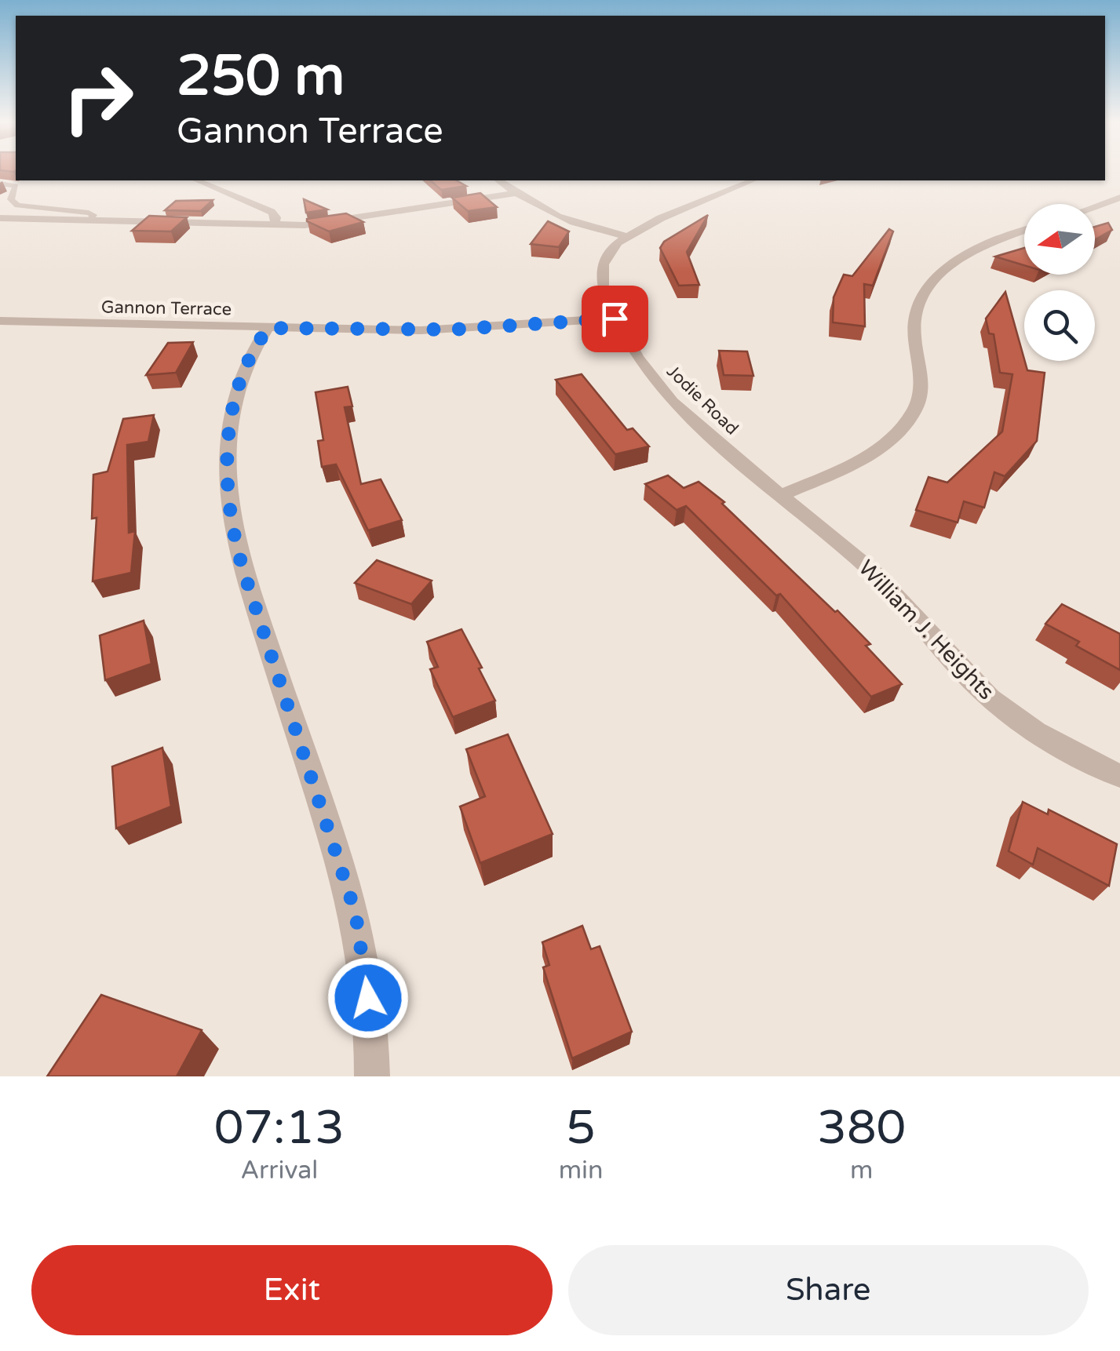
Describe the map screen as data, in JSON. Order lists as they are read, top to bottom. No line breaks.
{"streets":{"street":["Gannon Terrace","Jodie Road","William J. Heights"]},"crossings":[["Gannon Terrace","Jodie Road"],["Jodie Road","William J. Heights"]],"north":"left","page":{"turn":["250 m","Gannon Terrace"],"eta":["07:13","Arrival","5","min","380","m"],"buttons":["Exit","Share"]}}
